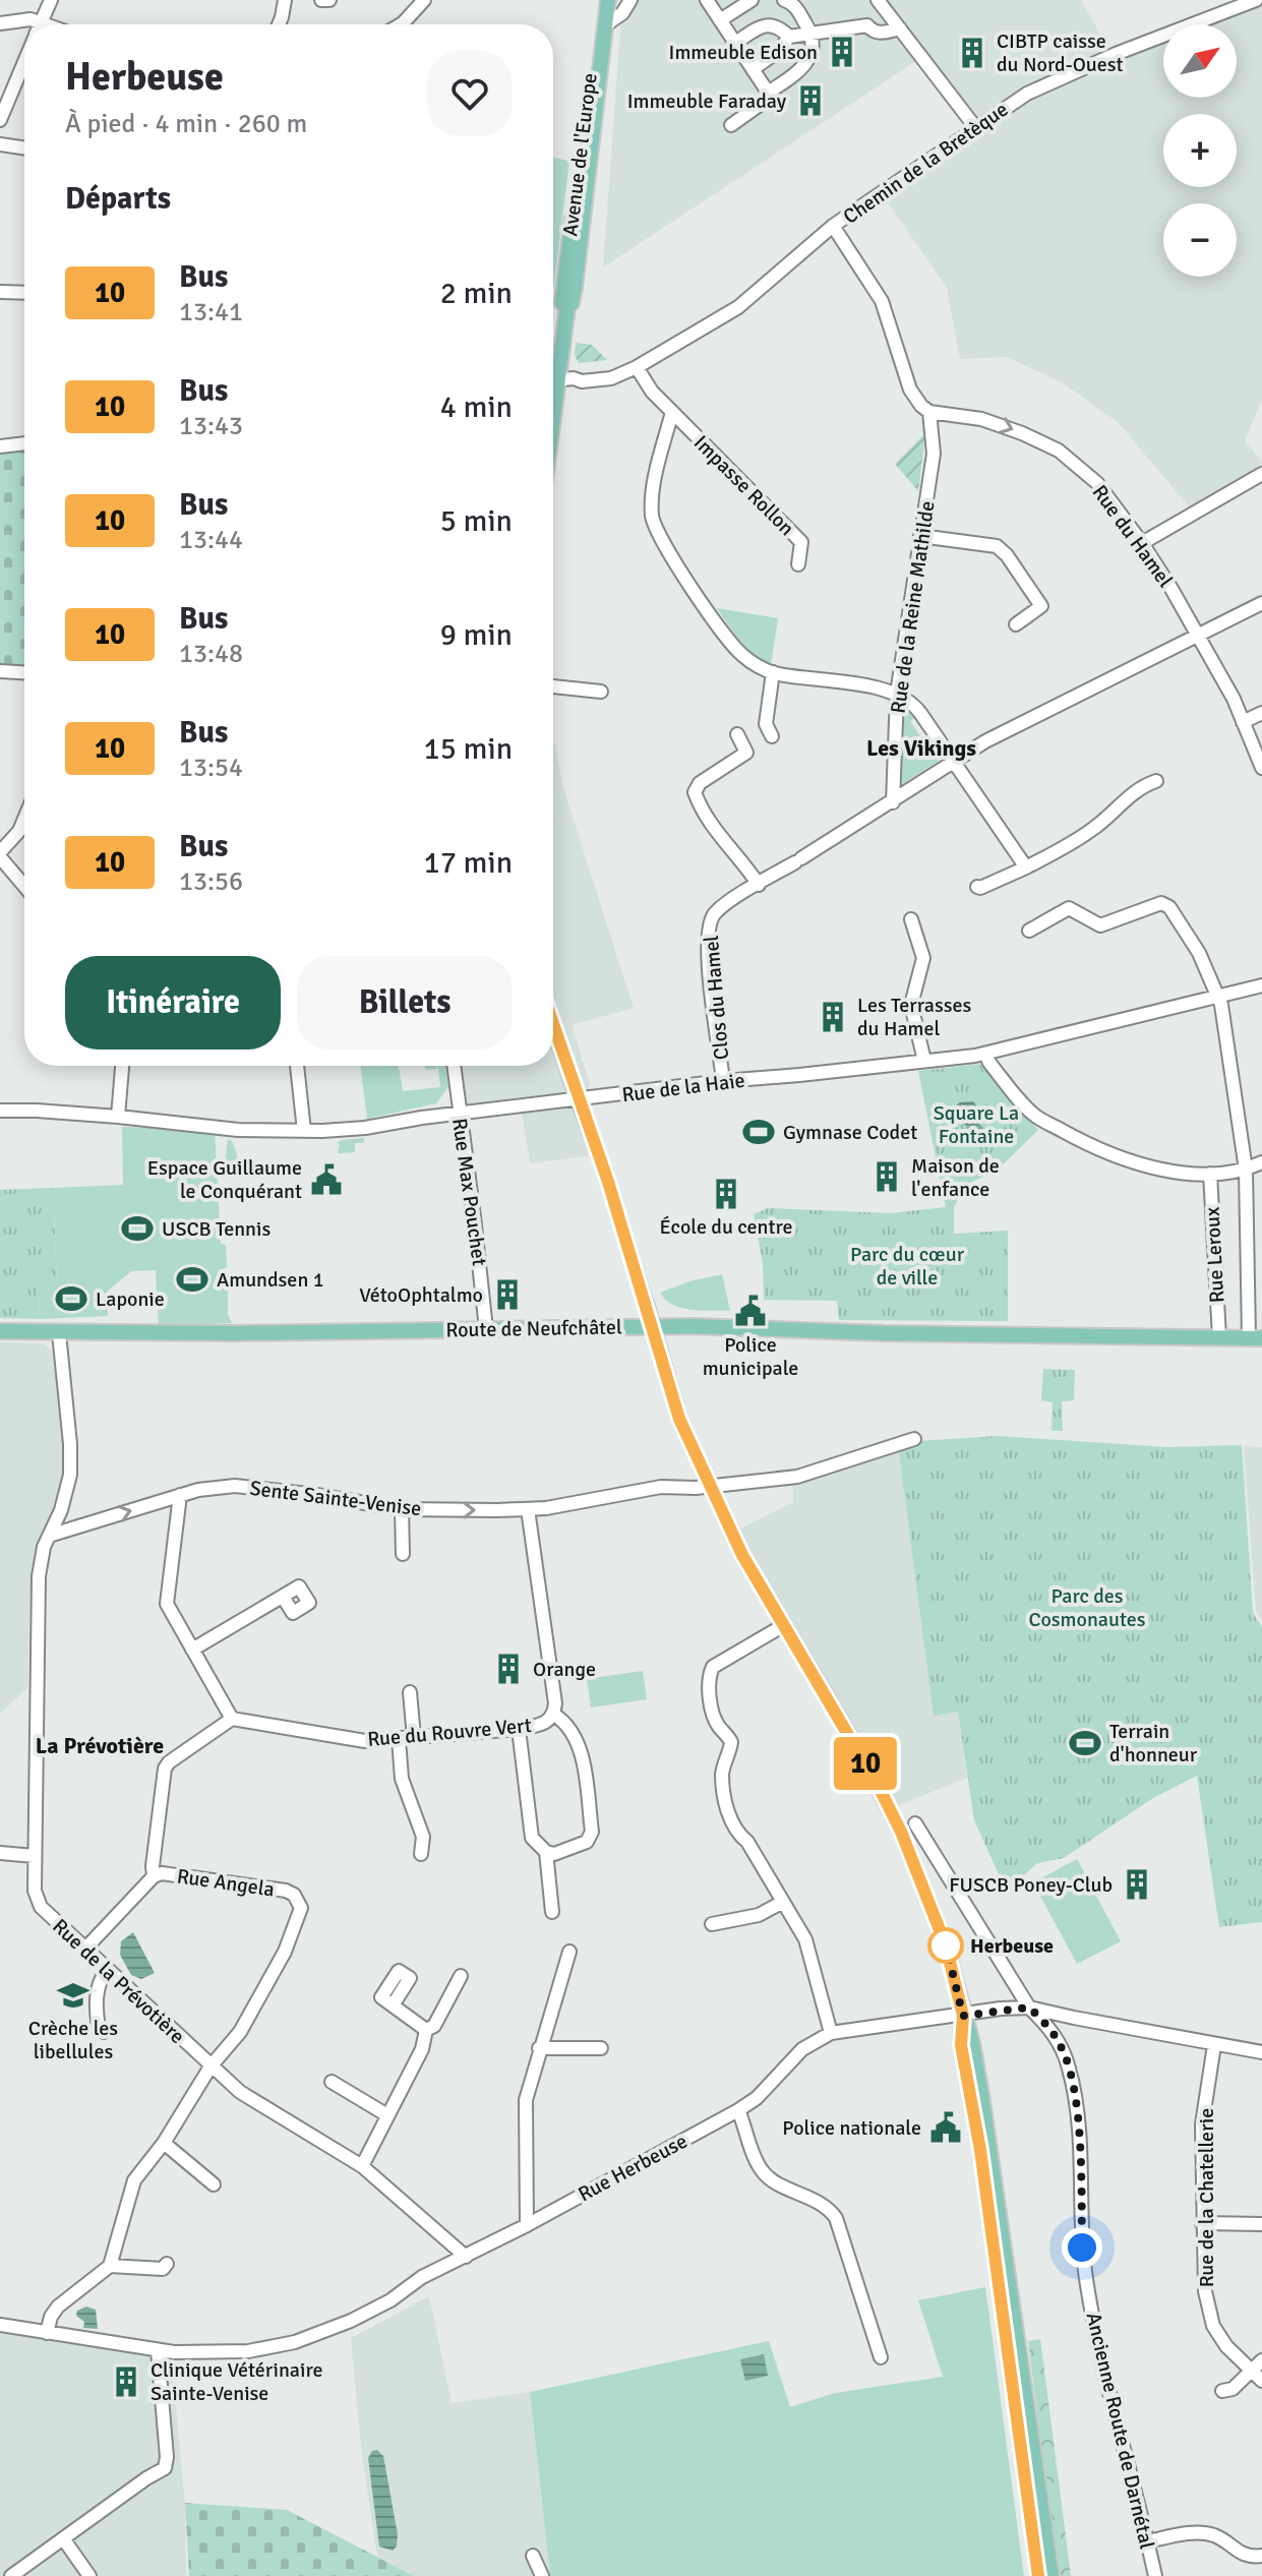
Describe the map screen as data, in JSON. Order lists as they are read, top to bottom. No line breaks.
{"streets":{"main road":["Avenue de l'Europe","Route de Neufchâtel"],"street":["Chemin de la Bretèque","Impasse Rollon","Rue du Hamel","Rue de la Reine Mathilde","Clos du Hamel","Rue de la Haie","Rue Max Pouchet","Rue Leroux","Sente Sainte-Venise","Rue du Rouvre Vert","Rue Angela","Rue de la Prévotière","Rue Herbeuse","Rue de la Chatellerie","Ancienne Route de Darnétal"]},"crossings":[["Rue du Hamel","Rue de la Reine Mathilde"],["Rue du Hamel","Clos du Hamel"],["Rue de la Reine Mathilde","Clos du Hamel"],["Clos du Hamel","Rue de la Haie"],["Rue de la Haie","Rue Max Pouchet"],["Rue Max Pouchet","Route de Neufchâtel"],["Rue Leroux","Route de Neufchâtel"],["Route de Neufchâtel","Rue de la Prévotière"],["Sente Sainte-Venise","Rue du Rouvre Vert"],["Sente Sainte-Venise","Rue de la Prévotière"],["Rue Angela","Rue de la Prévotière"],["Rue de la Prévotière","Rue Herbeuse"],["Rue Herbeuse","Rue de la Chatellerie"],["Rue Herbeuse","Ancienne Route de Darnétal"]],"one_way":["Rue du Hamel"],"districts":["Les Vikings","La Prévotière"],"parks":["Square La Fontaine","Parc du cœur de ville","Parc des Cosmonautes"],"places":{"building":["Immeuble Edison","CIBTP caisse du Nord-Ouest","Immeuble Faraday","Les Terrasses du Hamel","Maison de l'enfance","École du centre","VétoOphtalmo","Orange","FUSCB Poney-Club","Clinique Vétérinaire Sainte-Venise"],"sports":["Gymnase Codet","USCB Tennis","Amundsen 1","Laponie","Terrain d'honneur"],"public building":["Espace Guillaume le Conquérant","Police municipale","Police nationale"],"other":["Herbeuse"],"school or university":["Crèche les libellules"]},"lines":["bus line 10"],"north":"top right","page":{"on_map":"10","map_buttons":["+","−"],"heading":[["Herbeuse","À pied · 4 min · 260 m"],"Départs"],"list":[{"mark":"10","name":"Bus","note":"13:41","value":"2 min"},{"mark":"10","name":"Bus","note":"13:43","value":"4 min"},{"mark":"10","name":"Bus","note":"13:44","value":"5 min"},{"mark":"10","name":"Bus","note":"13:48","value":"9 min"},{"mark":"10","name":"Bus","note":"13:54","value":"15 min"},{"mark":"10","name":"Bus","note":"13:56","value":"17 min"}],"buttons":["Itinéraire","Billets"]}}
